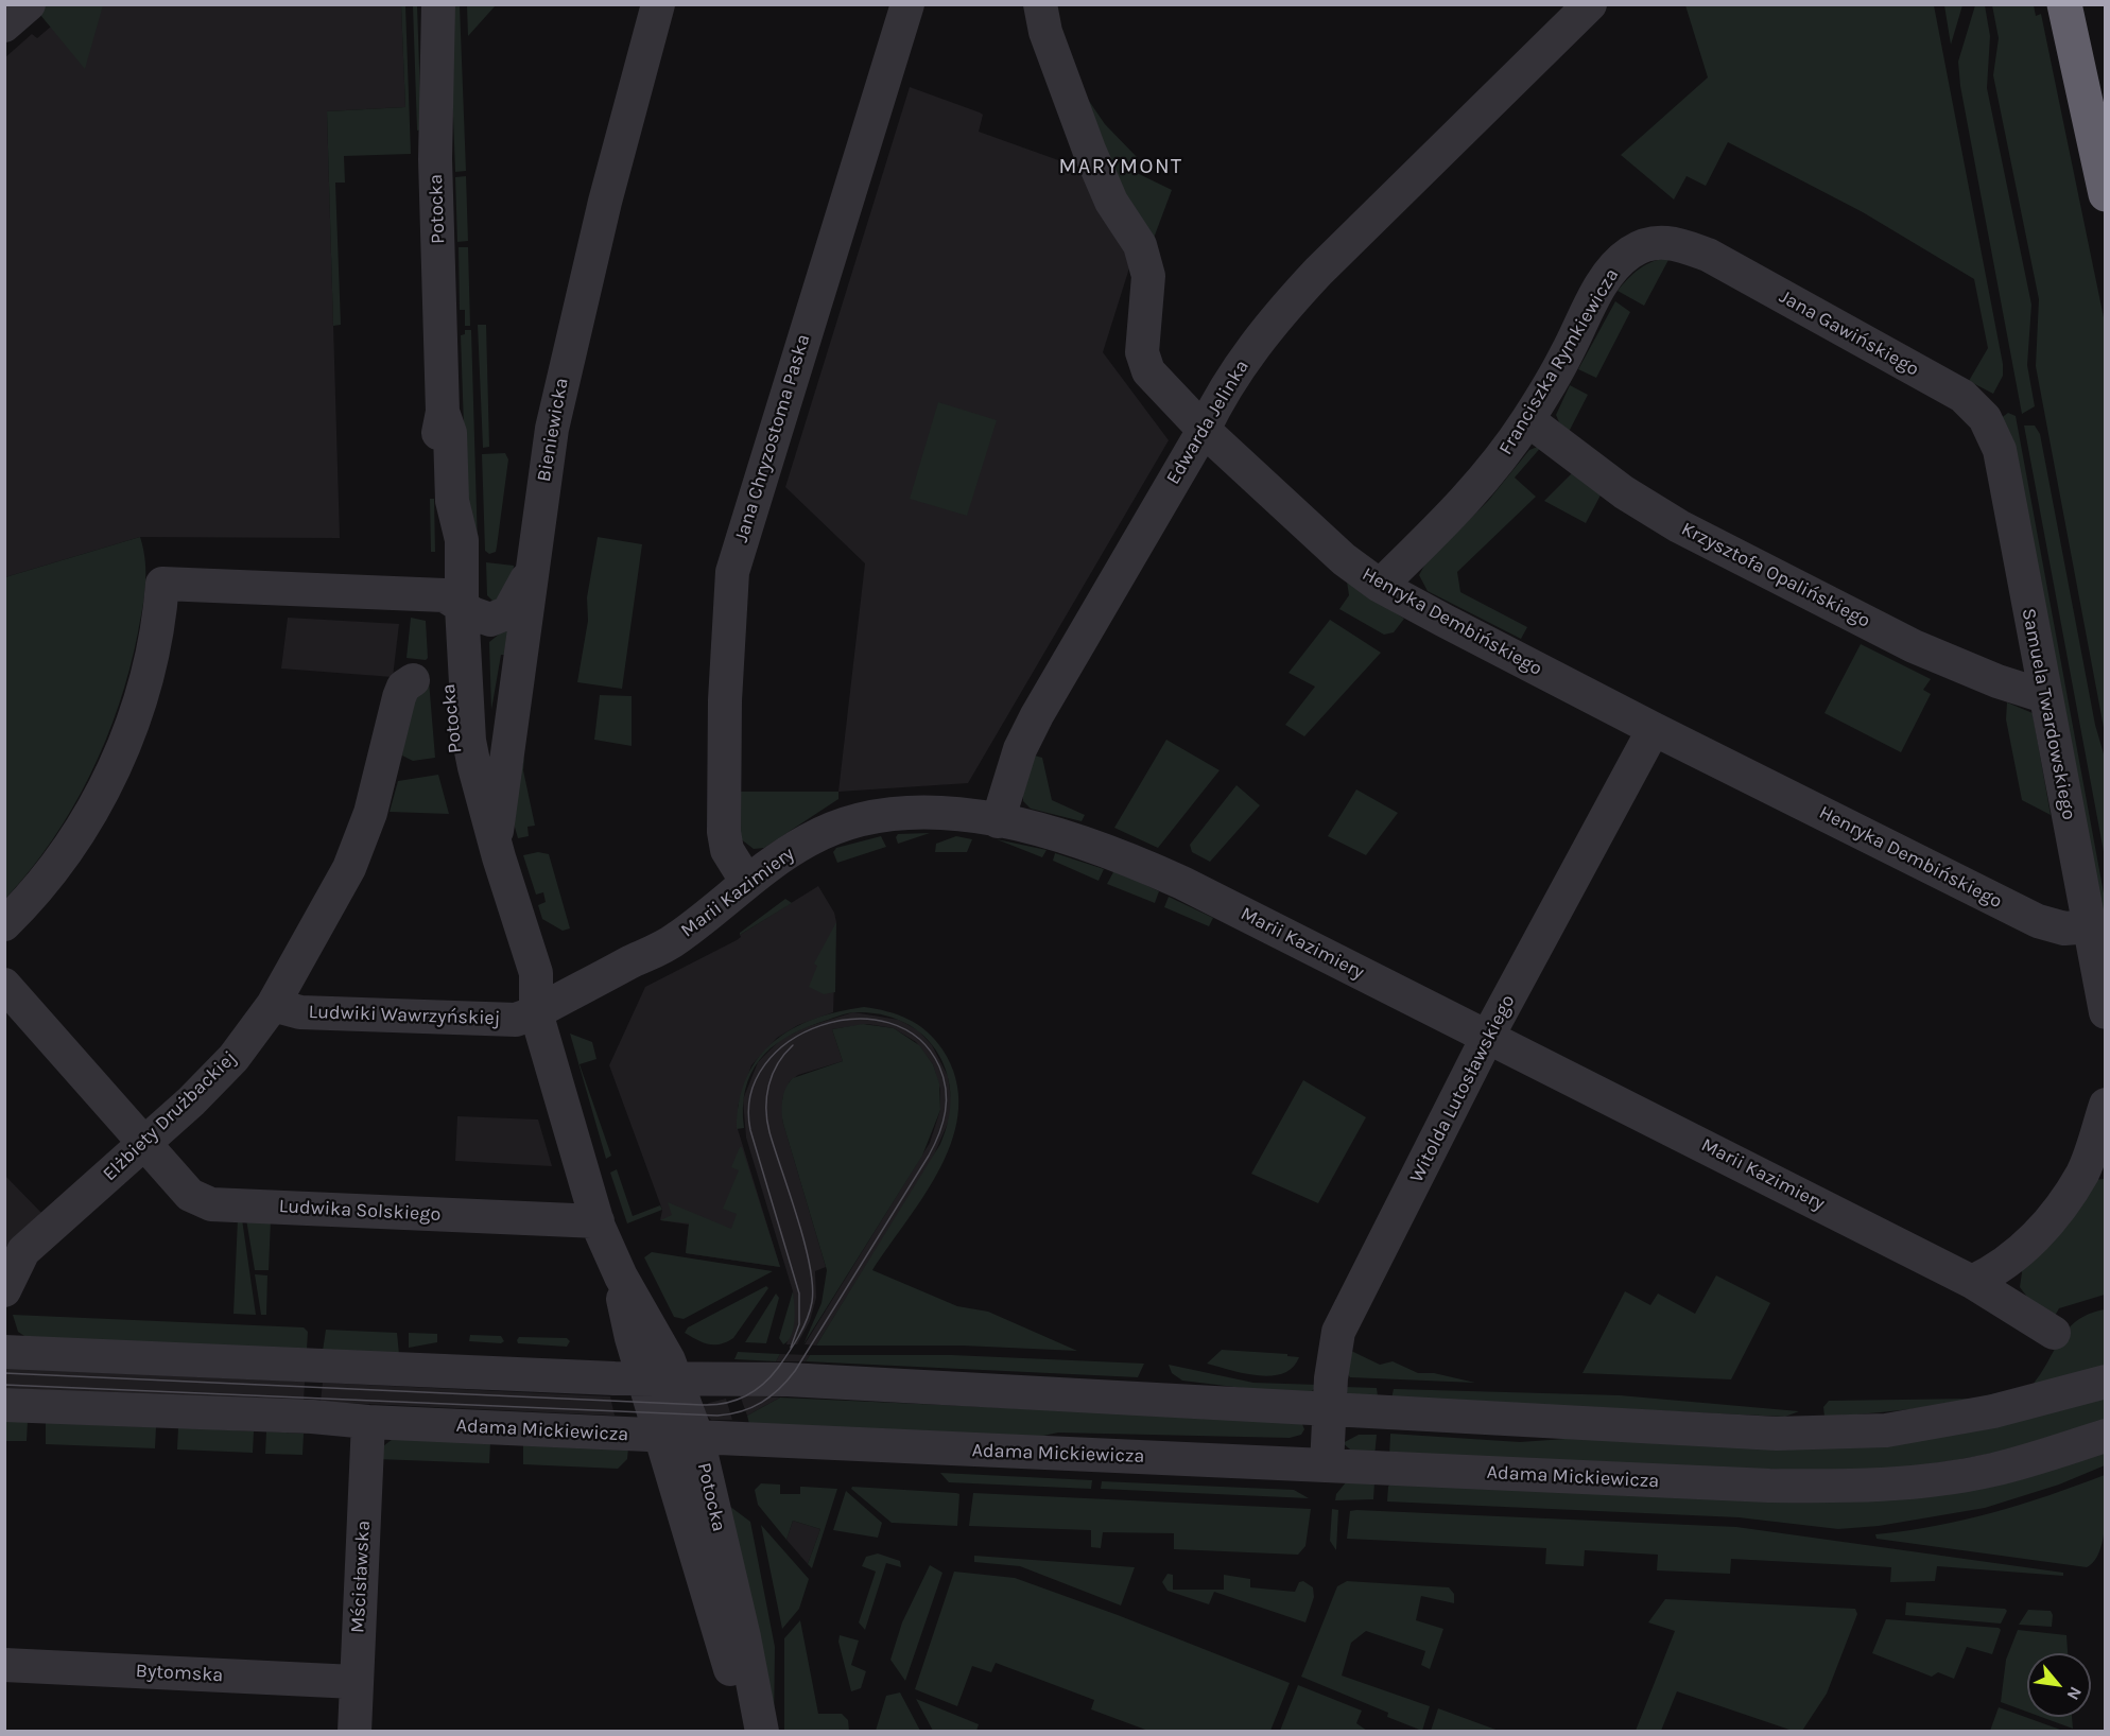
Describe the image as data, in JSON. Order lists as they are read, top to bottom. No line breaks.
{"streets":{"street":["Potocka","Jana Gawińskiego","Franciszka Rymkiewicza","Edwarda Jelinka","Bieniewicka","Jana Chryzostoma Paska","Krzysztofa Opalińskiego","Henryka Dembińskiego","Samuela Twardowskiego","Marii Kazimiery","Ludwiki Wawrzyńskiej","Witolda Lutosławskiego","Elżbiety Drużbackiej","Ludwika Solskiego","Adama Mickiewicza","Mścisławska","Bytomska"]},"crossings":[["Potocka","Bieniewicka"],["Potocka","Marii Kazimiery"],["Potocka","Ludwiki Wawrzyńskiej"],["Potocka","Ludwika Solskiego"],["Potocka","Adama Mickiewicza"],["Jana Gawińskiego","Franciszka Rymkiewicza"],["Jana Gawińskiego","Samuela Twardowskiego"],["Franciszka Rymkiewicza","Krzysztofa Opalińskiego"],["Franciszka Rymkiewicza","Henryka Dembińskiego"],["Edwarda Jelinka","Henryka Dembińskiego"],["Edwarda Jelinka","Marii Kazimiery"],["Jana Chryzostoma Paska","Marii Kazimiery"],["Krzysztofa Opalińskiego","Samuela Twardowskiego"],["Henryka Dembińskiego","Samuela Twardowskiego"],["Henryka Dembińskiego","Witolda Lutosławskiego"],["Marii Kazimiery","Ludwiki Wawrzyńskiej"],["Marii Kazimiery","Witolda Lutosławskiego"],["Ludwiki Wawrzyńskiej","Elżbiety Drużbackiej"],["Witolda Lutosławskiego","Adama Mickiewicza"],["Elżbiety Drużbackiej","Ludwika Solskiego"],["Adama Mickiewicza","Mścisławska"],["Mścisławska","Bytomska"]],"districts":["MARYMONT"],"north":"bottom right"}
